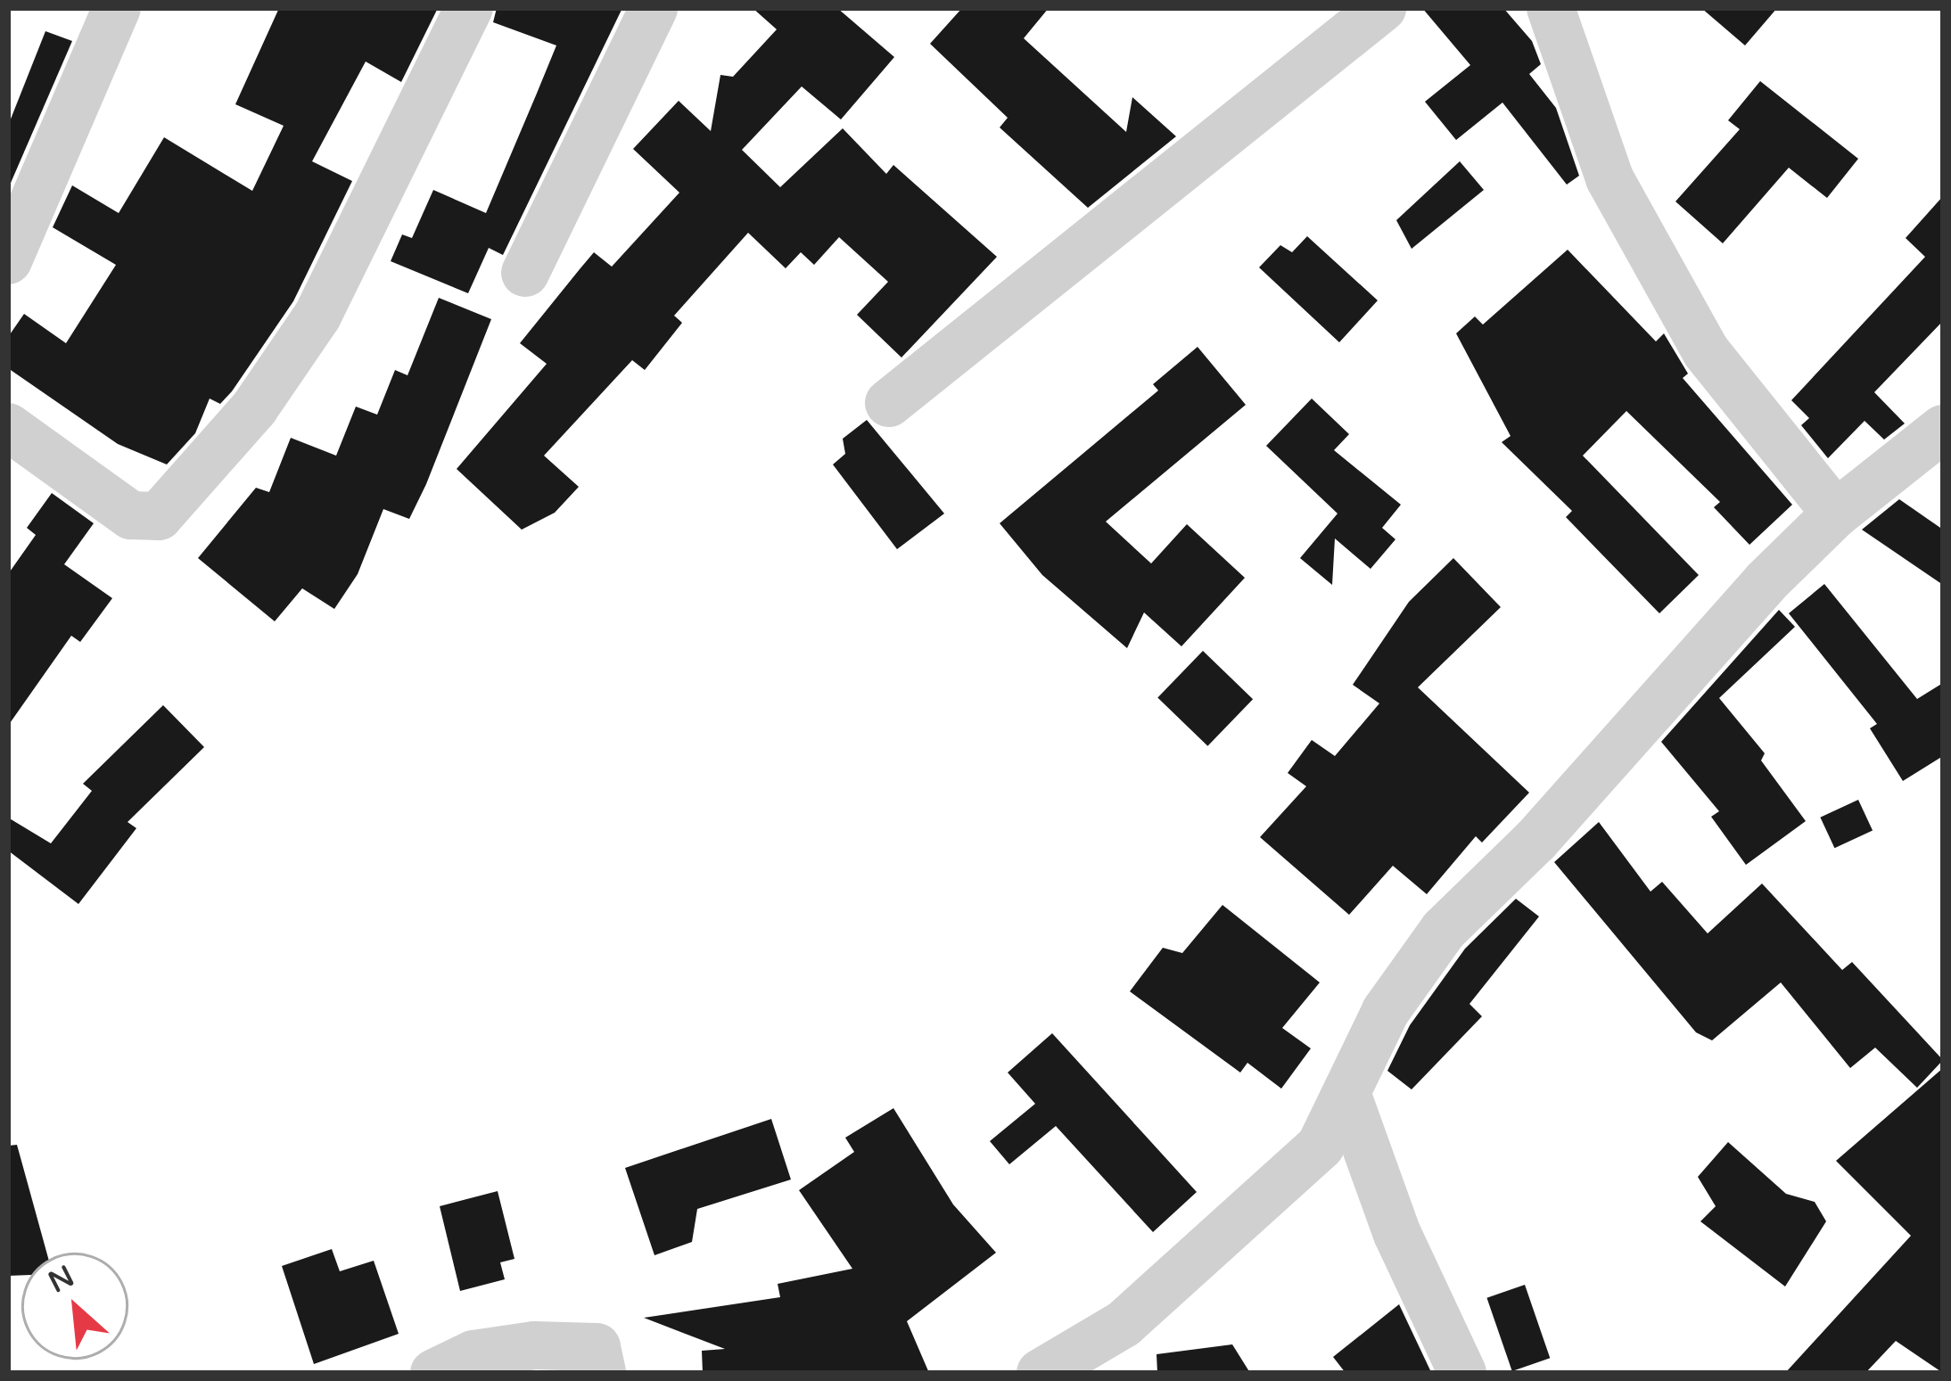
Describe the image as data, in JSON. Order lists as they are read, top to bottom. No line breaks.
{"north":"top left"}
